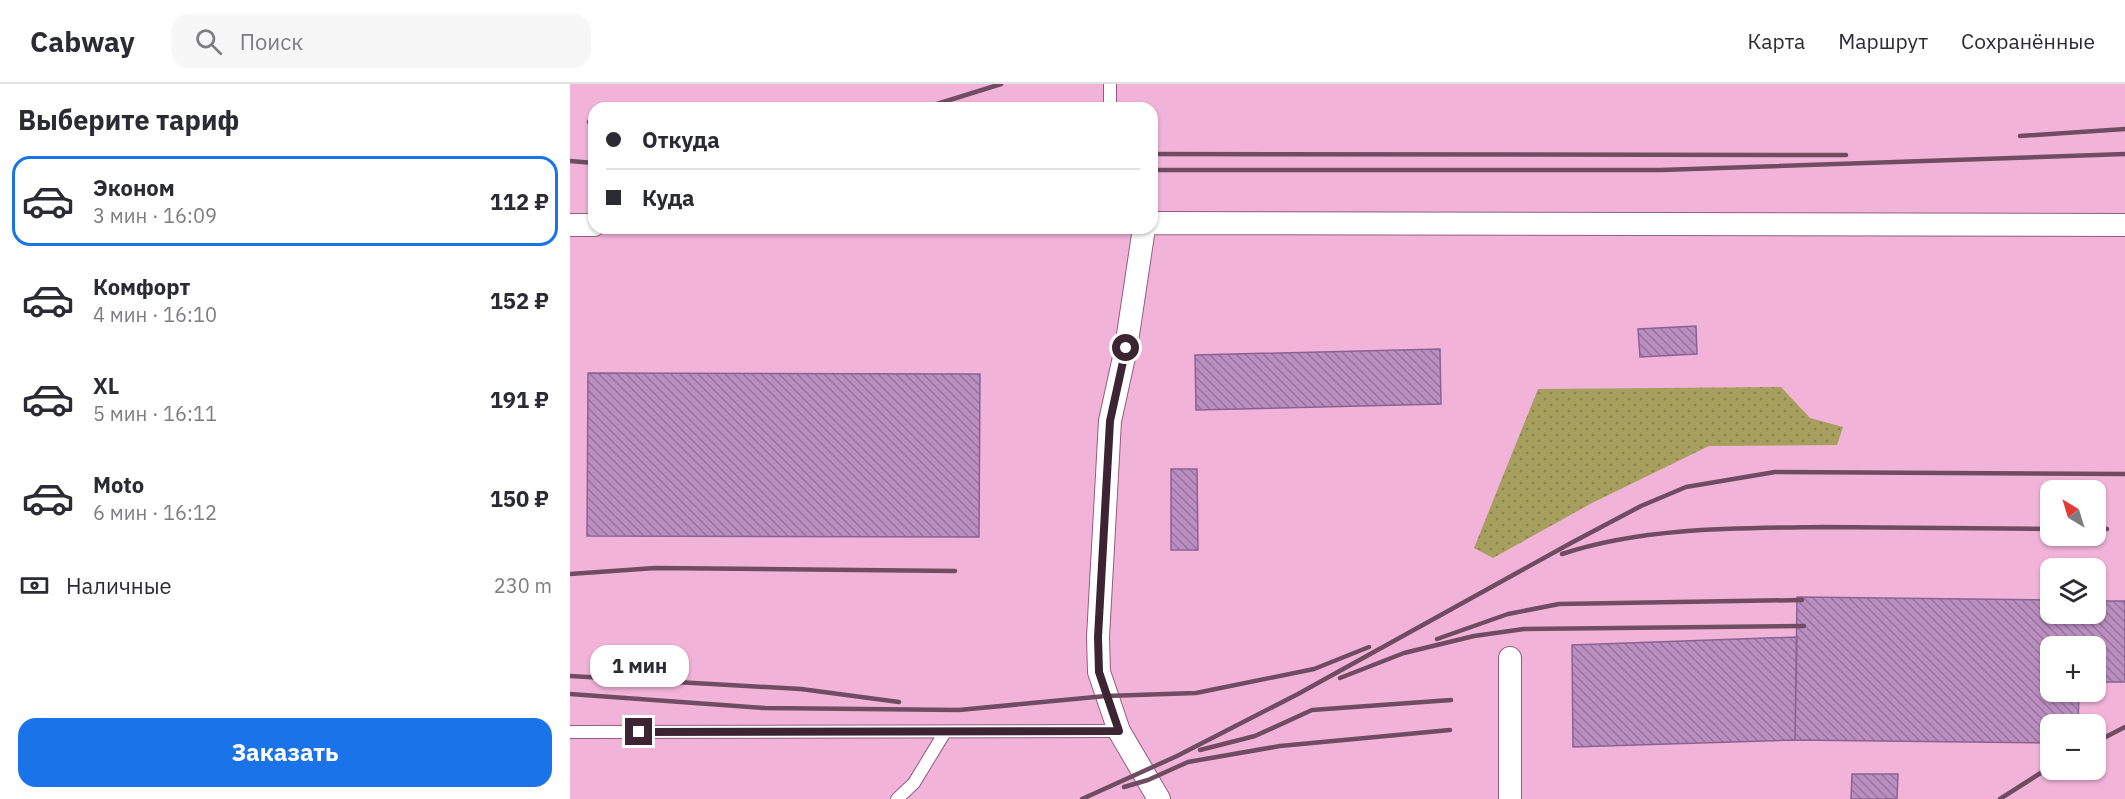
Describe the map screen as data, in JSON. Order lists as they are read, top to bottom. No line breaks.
{"north":"top left","page":{"header":"Cabway","search":"Поиск","nav":["Карта","Маршрут","Сохранённые"],"heading":"Выберите тариф","banner":["Откуда","Куда"],"list":[{"name":"Эконом","note":"3 мин · 16:09","value":"112 ₽"},{"name":"Комфорт","note":"4 мин · 16:10","value":"152 ₽"},{"name":"XL","note":"5 мин · 16:11","value":"191 ₽"},{"name":"Moto","note":"6 мин · 16:12","value":"150 ₽"}],"map_buttons":["+","−"],"pay":["Наличные","230 m"],"bubble":"1 мин","buttons":"Заказать"}}
